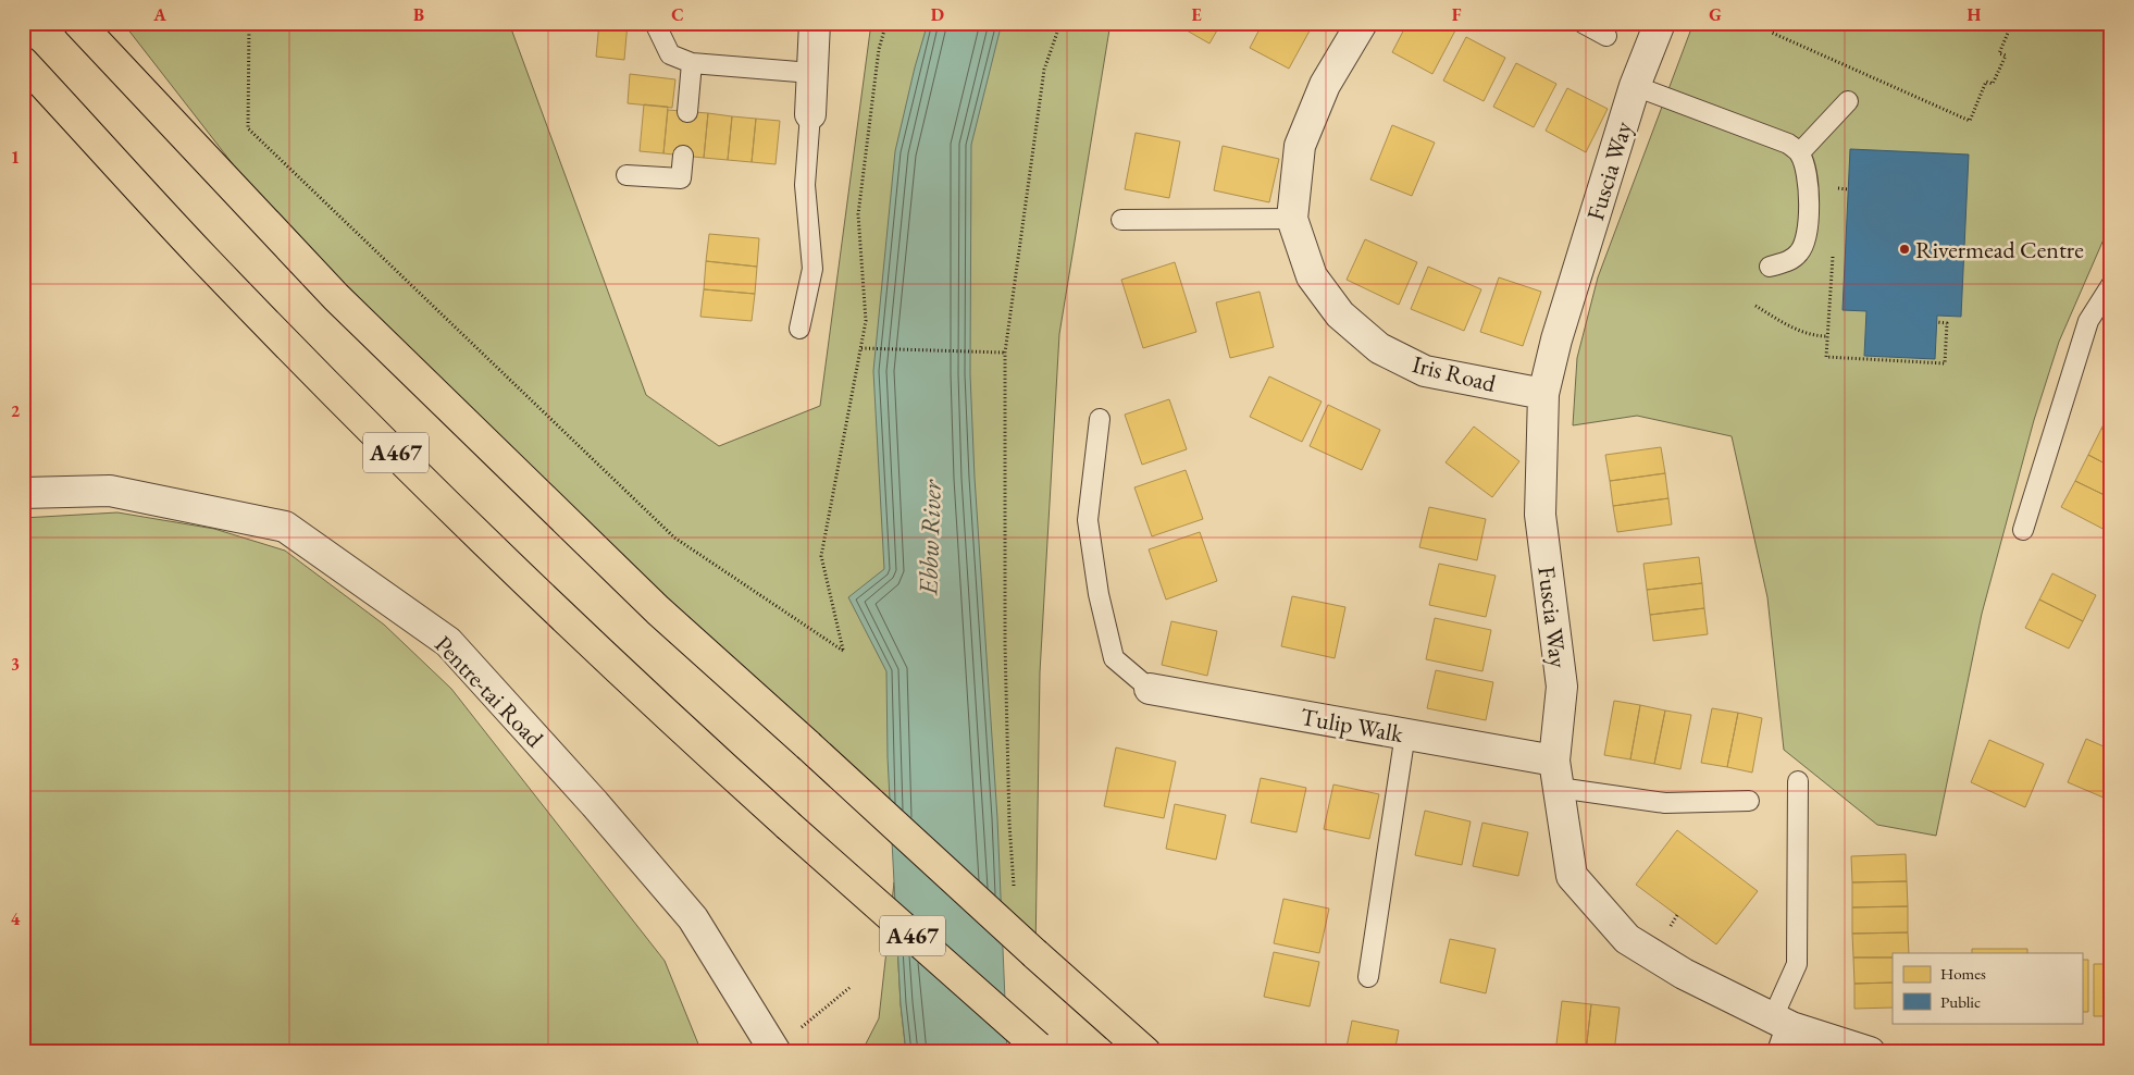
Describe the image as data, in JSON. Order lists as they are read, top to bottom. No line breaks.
{"streets":{"main road":["A467"],"street":["Fuscia Way","Iris Road","Pentre-tai Road","Tulip Walk"]},"crossings":[["Fuscia Way","Iris Road"],["Fuscia Way","Tulip Walk"]],"water":["Ebbw River"],"places":["Rivermead Centre"],"legend":["Homes","Public"],"grid":{"columns":["A","B","C","D","E","F","G","H"],"rows":["1","2","3","4"]}}
